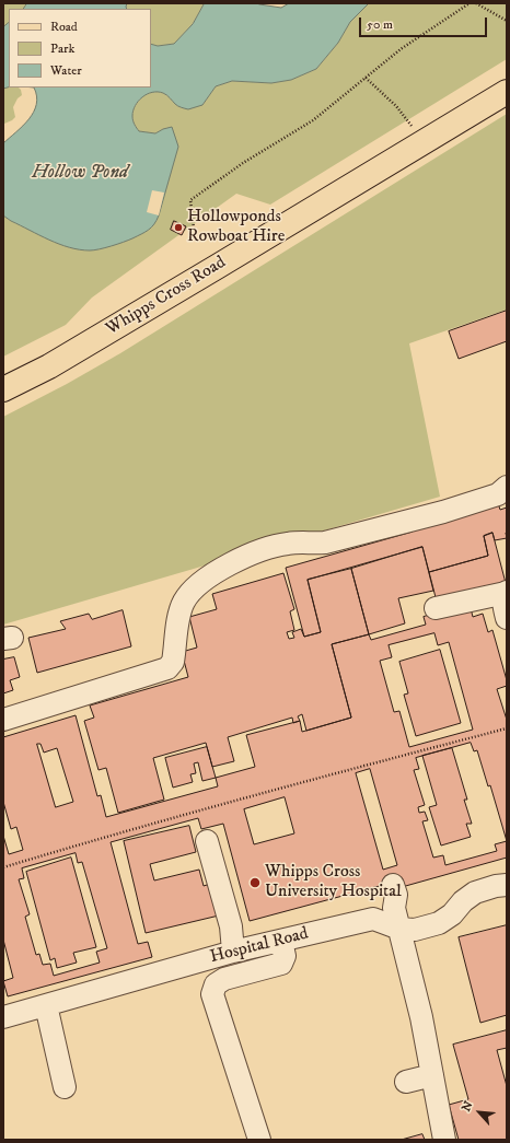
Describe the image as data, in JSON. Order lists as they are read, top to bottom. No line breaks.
{"streets":{"main road":["Whipps Cross Road"],"lane":["Hospital Road"]},"water":["Hollow Pond"],"places":["Hollowponds Rowboat Hire","Whipps Cross University Hospital"],"legend":["Road","Park","Water"],"scale_bar":"50 m","north":"top left"}
